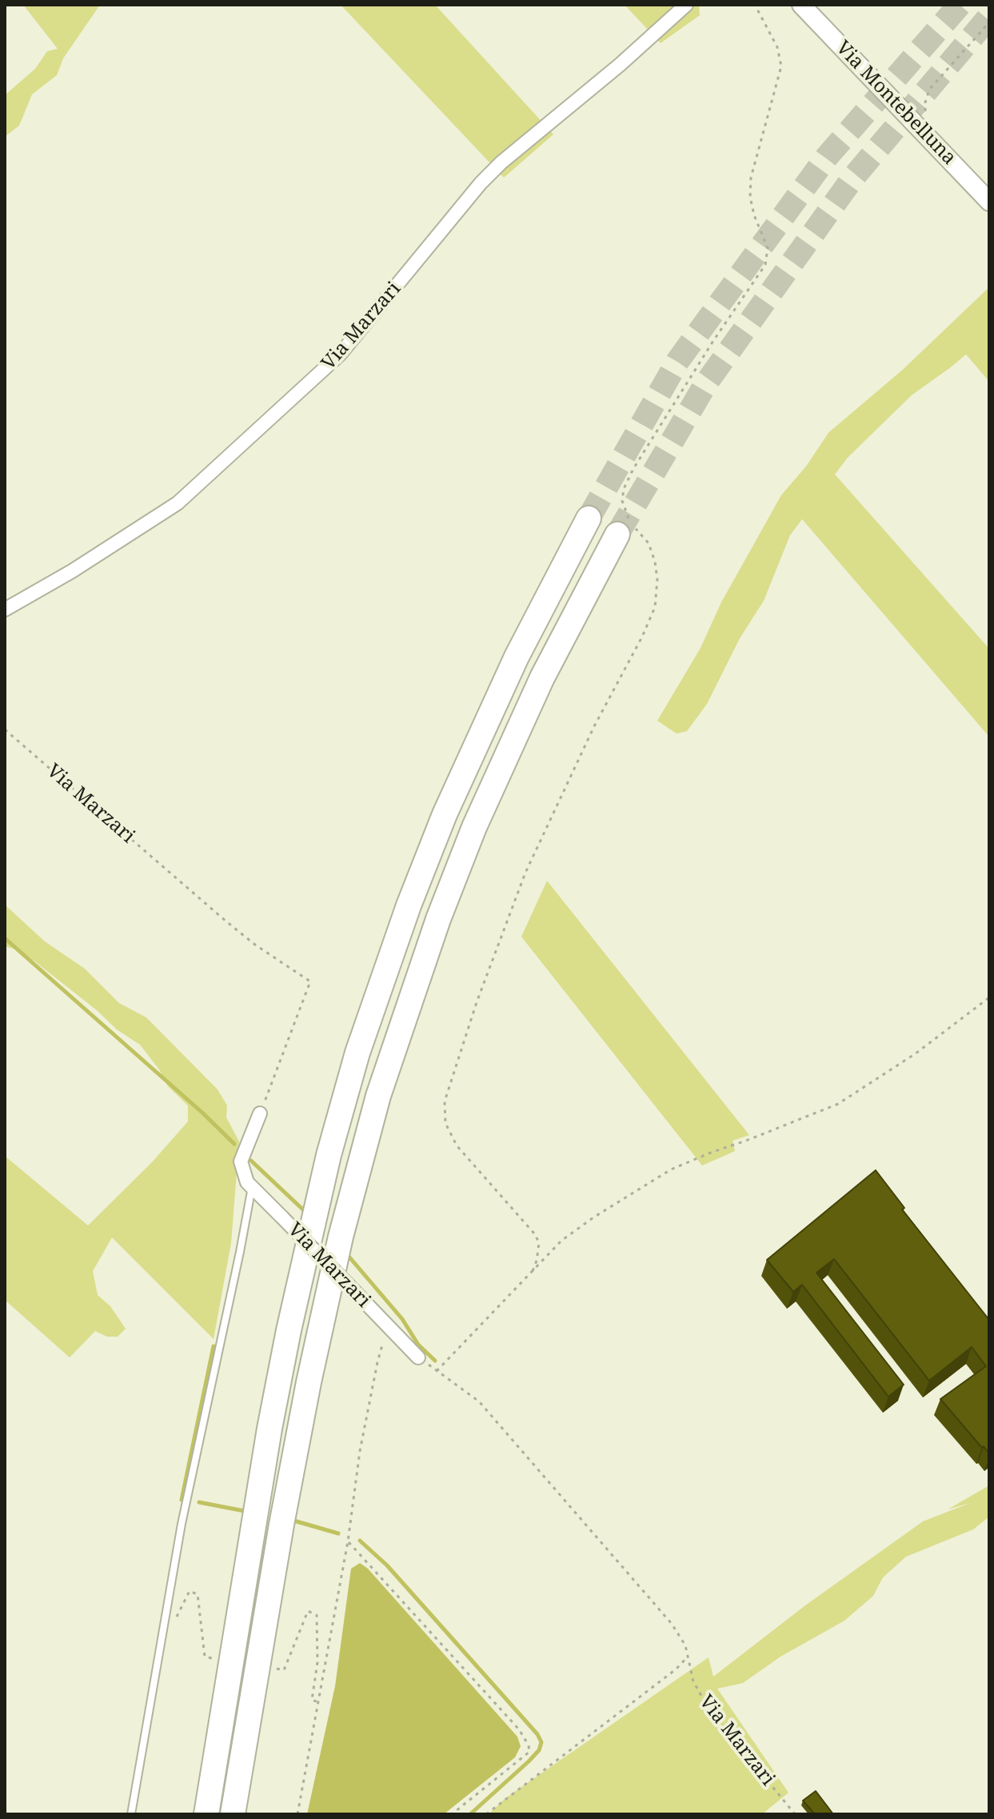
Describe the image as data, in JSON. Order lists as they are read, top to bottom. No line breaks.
{"streets":{"main road":["Via Montebelluna"],"street":["Via Marzari"]}}
